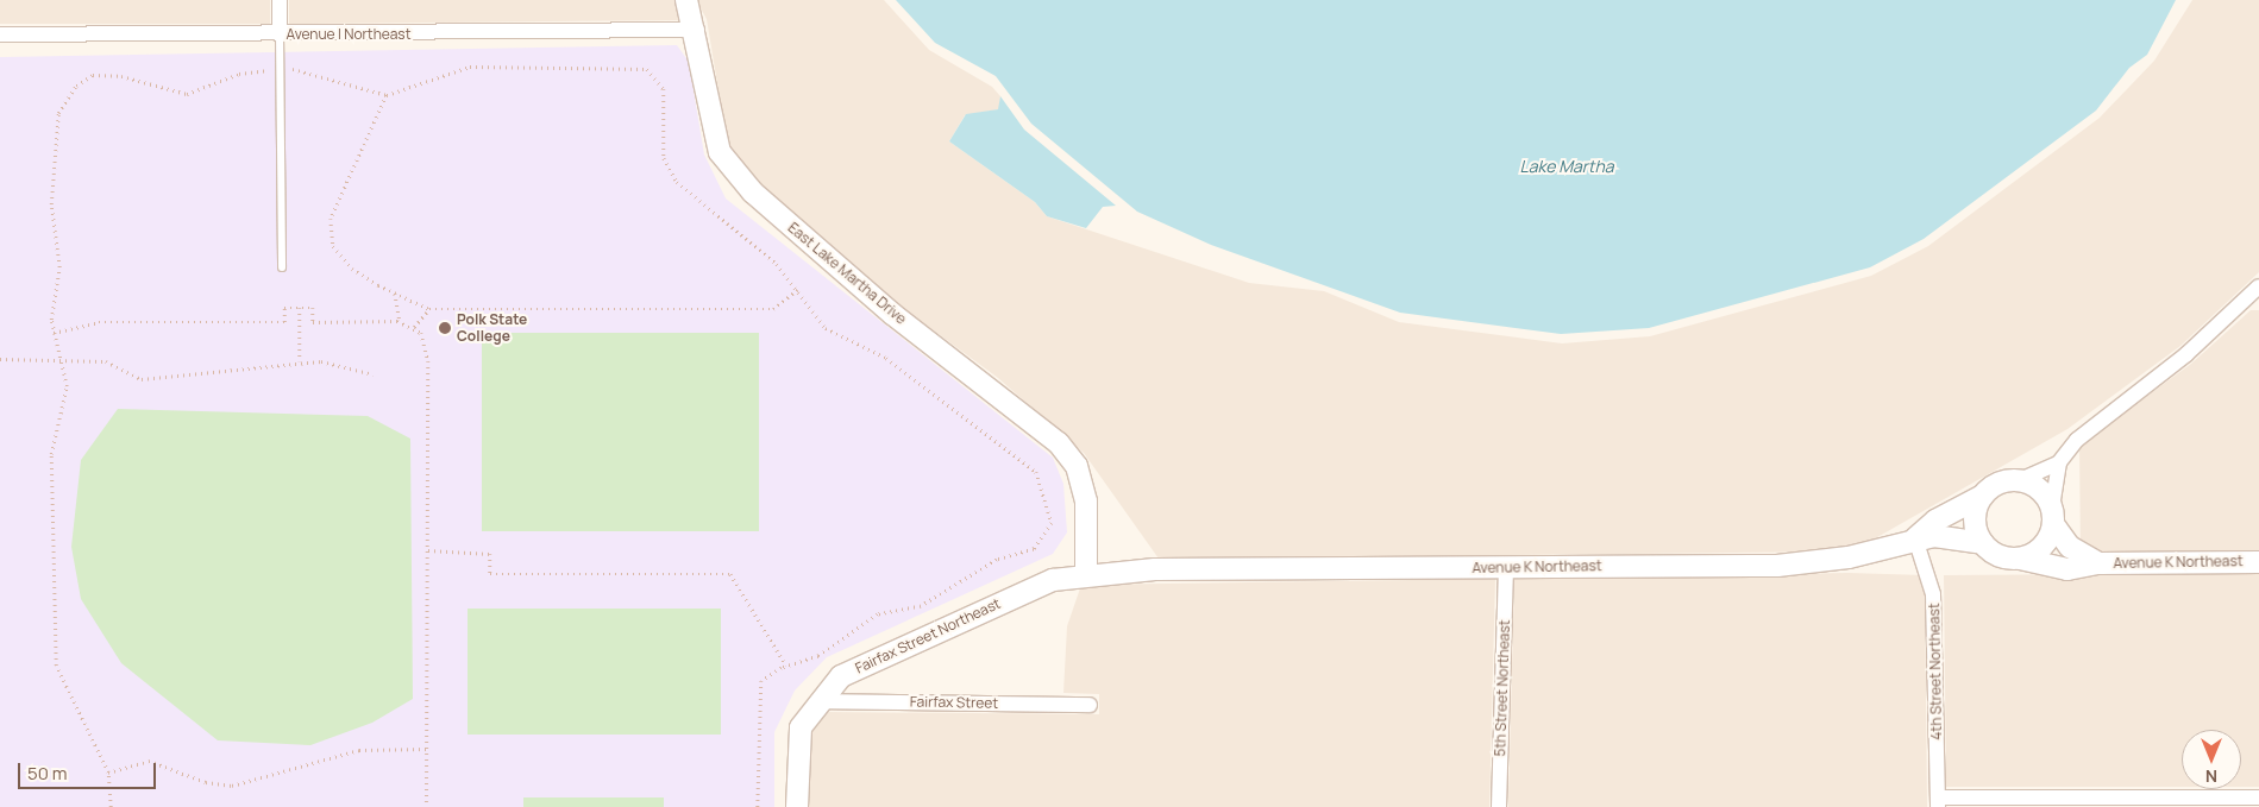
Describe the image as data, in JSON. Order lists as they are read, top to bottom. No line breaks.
{"streets":{"street":["Avenue I Northeast","East Lake Martha Drive","Avenue K Northeast","Fairfax Street Northeast","4th Street Northeast","5th Street Northeast","Fairfax Street"]},"crossings":[["Avenue I Northeast","East Lake Martha Drive"],["East Lake Martha Drive","Fairfax Street Northeast"],["Avenue K Northeast","Fairfax Street Northeast"],["Avenue K Northeast","4th Street Northeast"],["Avenue K Northeast","5th Street Northeast"],["Fairfax Street Northeast","Fairfax Street"]],"water":["Lake Martha"],"places":["Polk State College"],"scale_bar":"50 m","north":"bottom"}
